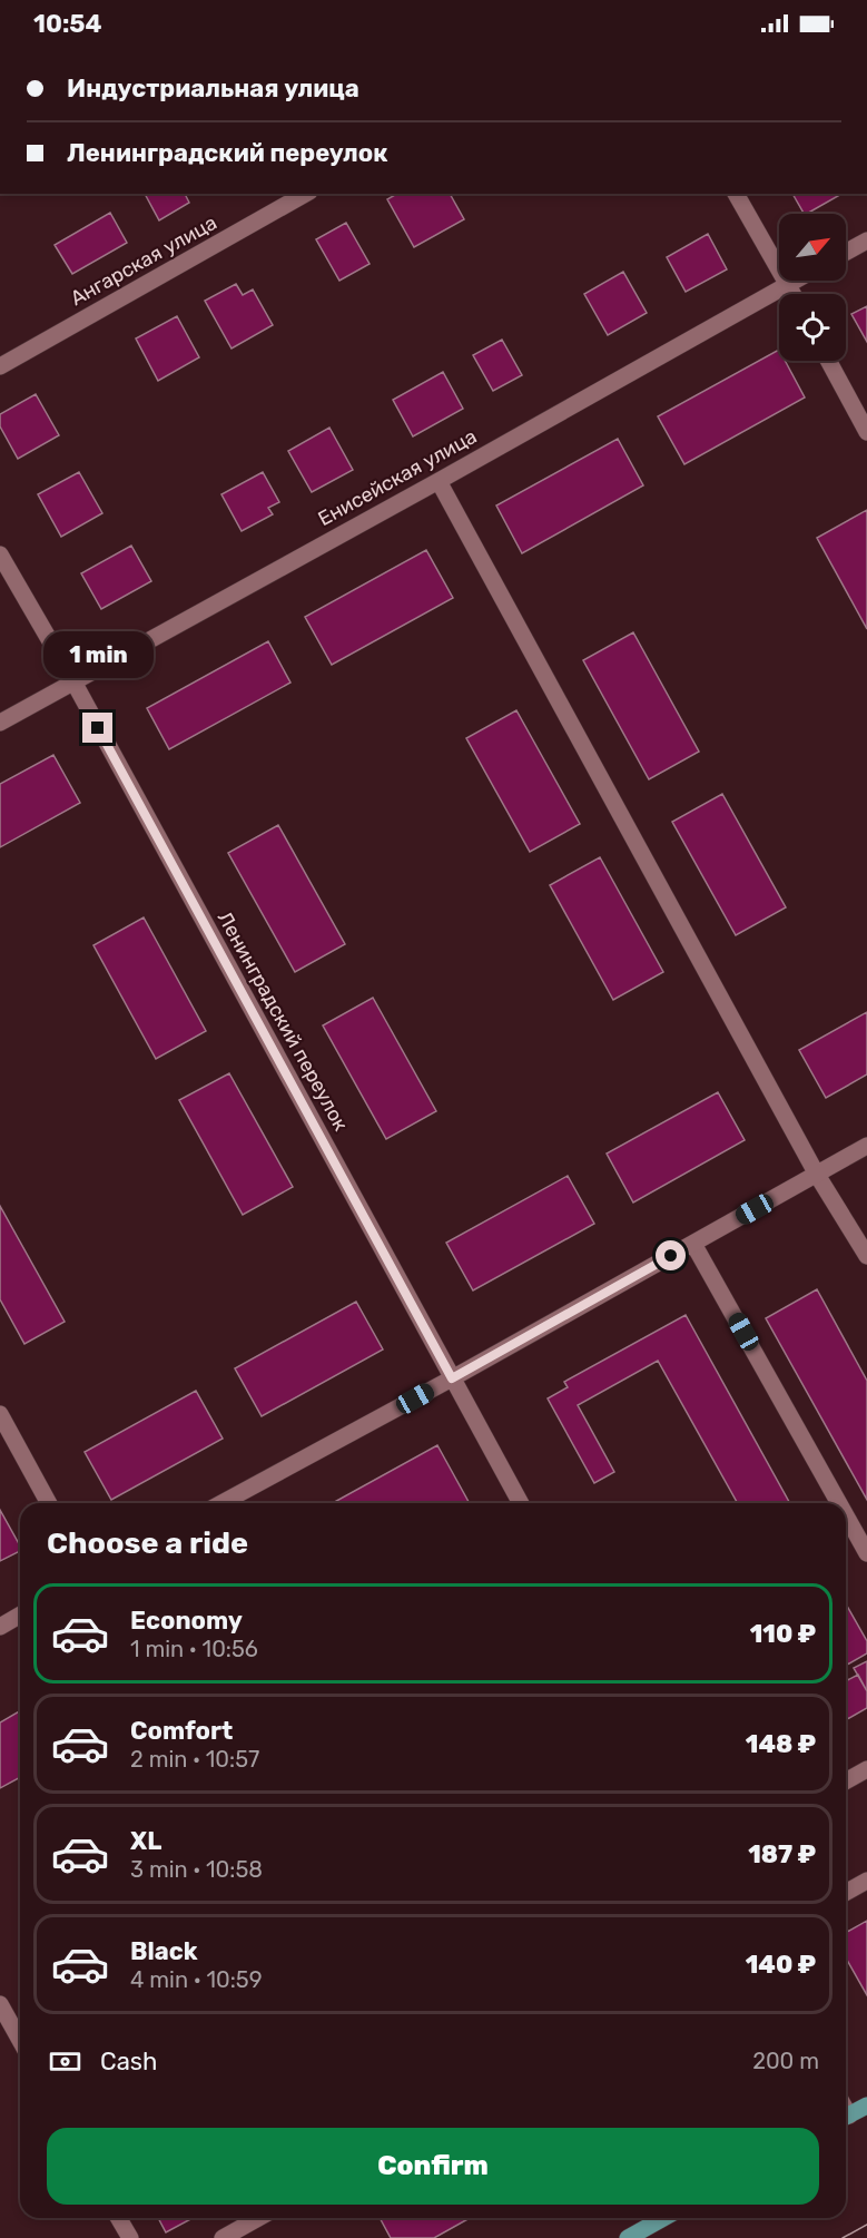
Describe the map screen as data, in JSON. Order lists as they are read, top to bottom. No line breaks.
{"streets":{"street":["Ангарская улица","Енисейская улица","Ленинградский переулок"]},"crossings":[["Енисейская улица","Ленинградский переулок"]],"north":"top right","page":{"status":"10:54","banner":["Индустриальная улица","Ленинградский переулок"],"bubble":"1 min","heading":"Choose a ride","list":[{"name":"Economy","note":"1 min · 10:56","value":"110 ₽"},{"name":"Comfort","note":"2 min · 10:57","value":"148 ₽"},{"name":"XL","note":"3 min · 10:58","value":"187 ₽"},{"name":"Black","note":"4 min · 10:59","value":"140 ₽"}],"pay":["Cash","200 m"],"buttons":"Confirm"}}
